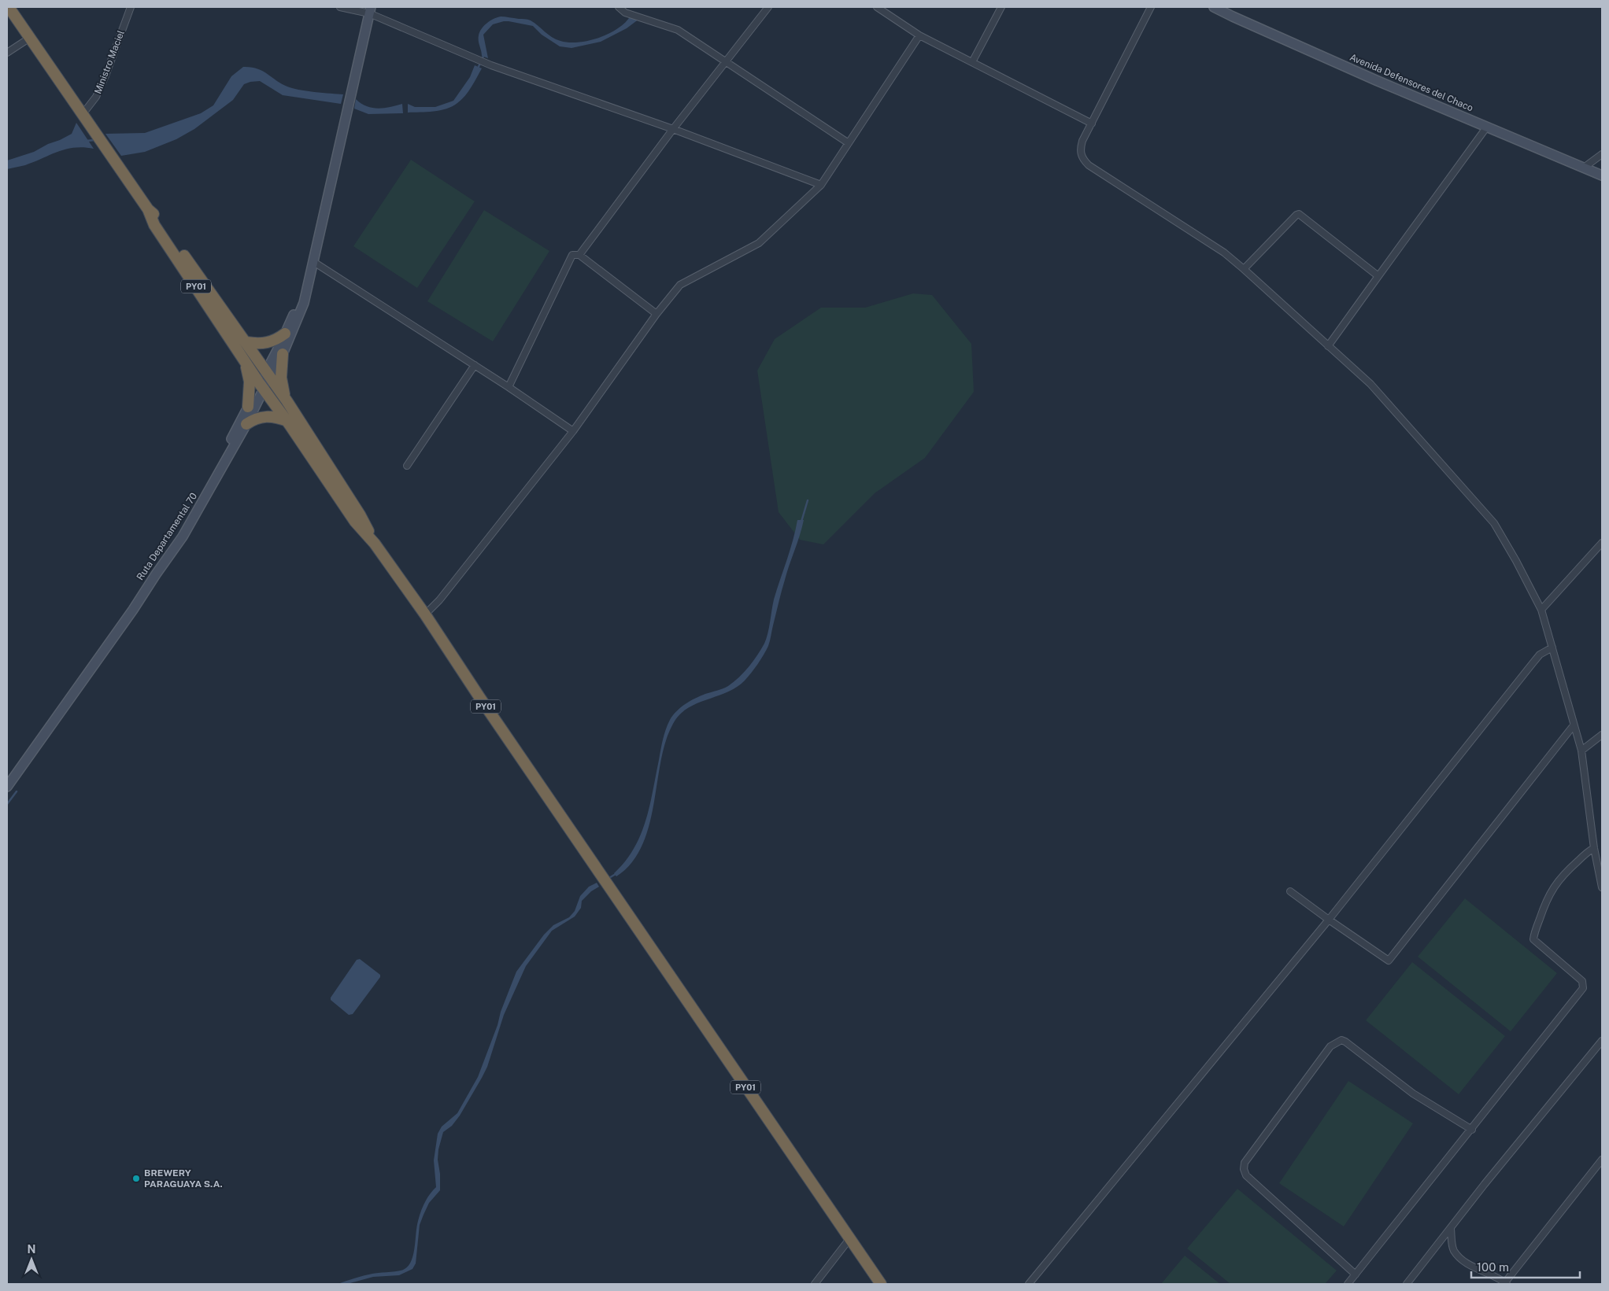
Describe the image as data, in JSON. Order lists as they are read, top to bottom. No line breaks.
{"streets":{"highway":["PY01"],"main road":["Avenida Defensores del Chaco","Ruta Departamental 70"],"street":["Ministro Maciel"]},"crossings":[["Ministro Maciel","PY01"],["PY01","Ruta Departamental 70"]],"places":["BREWERY PARAGUAYA S.A."],"scale_bar":"100 m","north":"top"}
